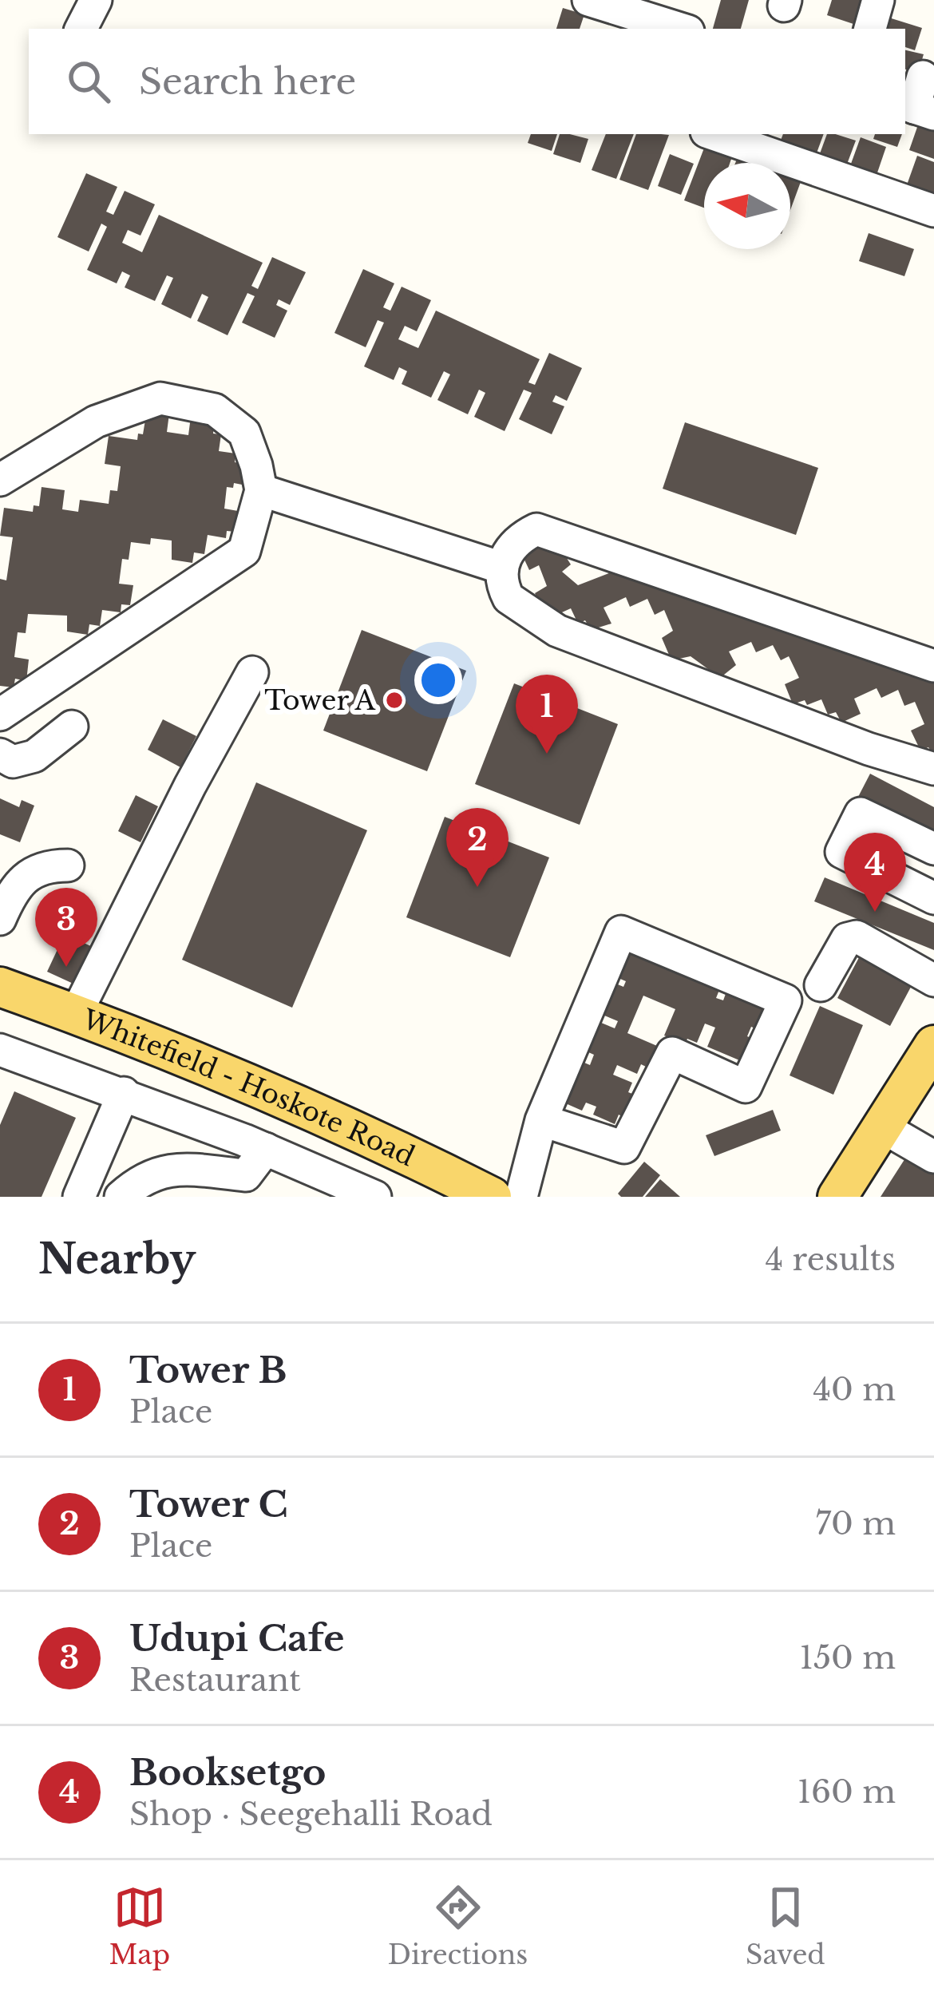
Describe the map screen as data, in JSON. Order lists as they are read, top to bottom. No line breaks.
{"streets":{"main road":["Whitefield - Hoskote Road"]},"places":["Tower A"],"north":"left","page":{"search":"Search here","pins":["1","2","4","3"],"heading":["Nearby","4 results"],"list":[{"mark":"1","name":"Tower B","note":"Place","value":"40 m"},{"mark":"2","name":"Tower C","note":"Place","value":"70 m"},{"mark":"3","name":"Udupi Cafe","note":"Restaurant","value":"150 m"},{"mark":"4","name":"Booksetgo","note":"Shop · Seegehalli Road","value":"160 m"}],"nav":["Map","Directions","Saved"]}}
